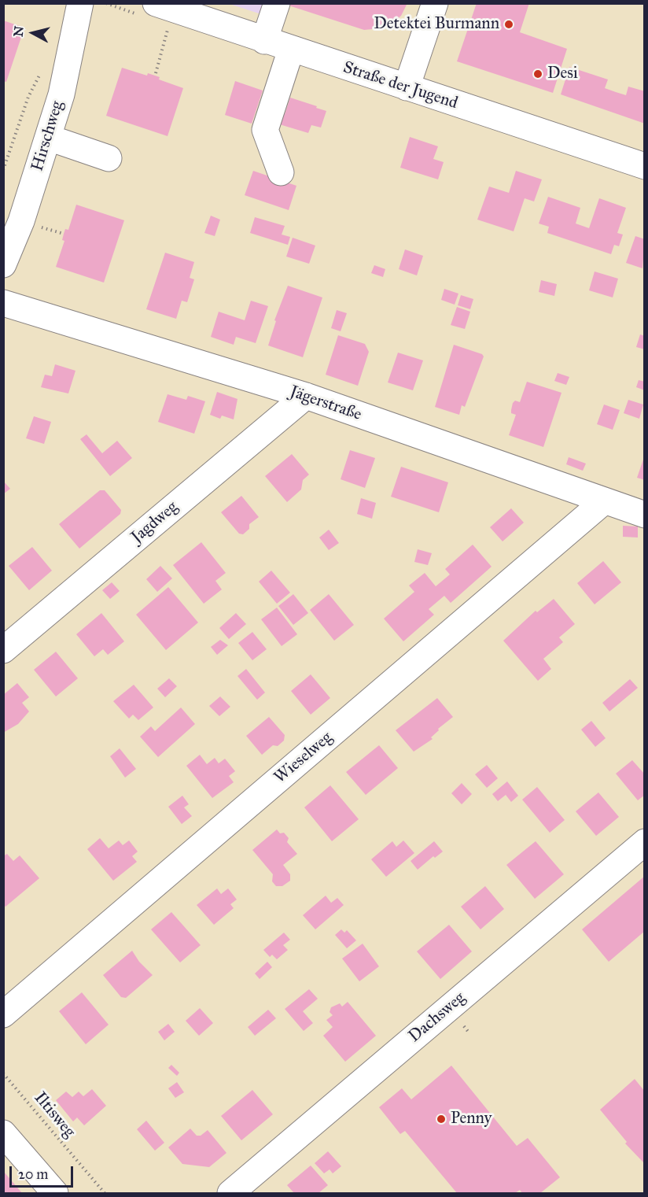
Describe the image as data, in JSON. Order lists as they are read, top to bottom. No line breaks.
{"streets":{"street":["Straße der Jugend","Hirschweg","Jägerstraße","Jagdweg","Wieselweg","Dachsweg"],"path":["Iltisweg"]},"crossings":[["Jägerstraße","Jagdweg"],["Jägerstraße","Wieselweg"]],"places":["Detektei Burmann","Desi","Penny"],"scale_bar":"20 m","north":"left"}
